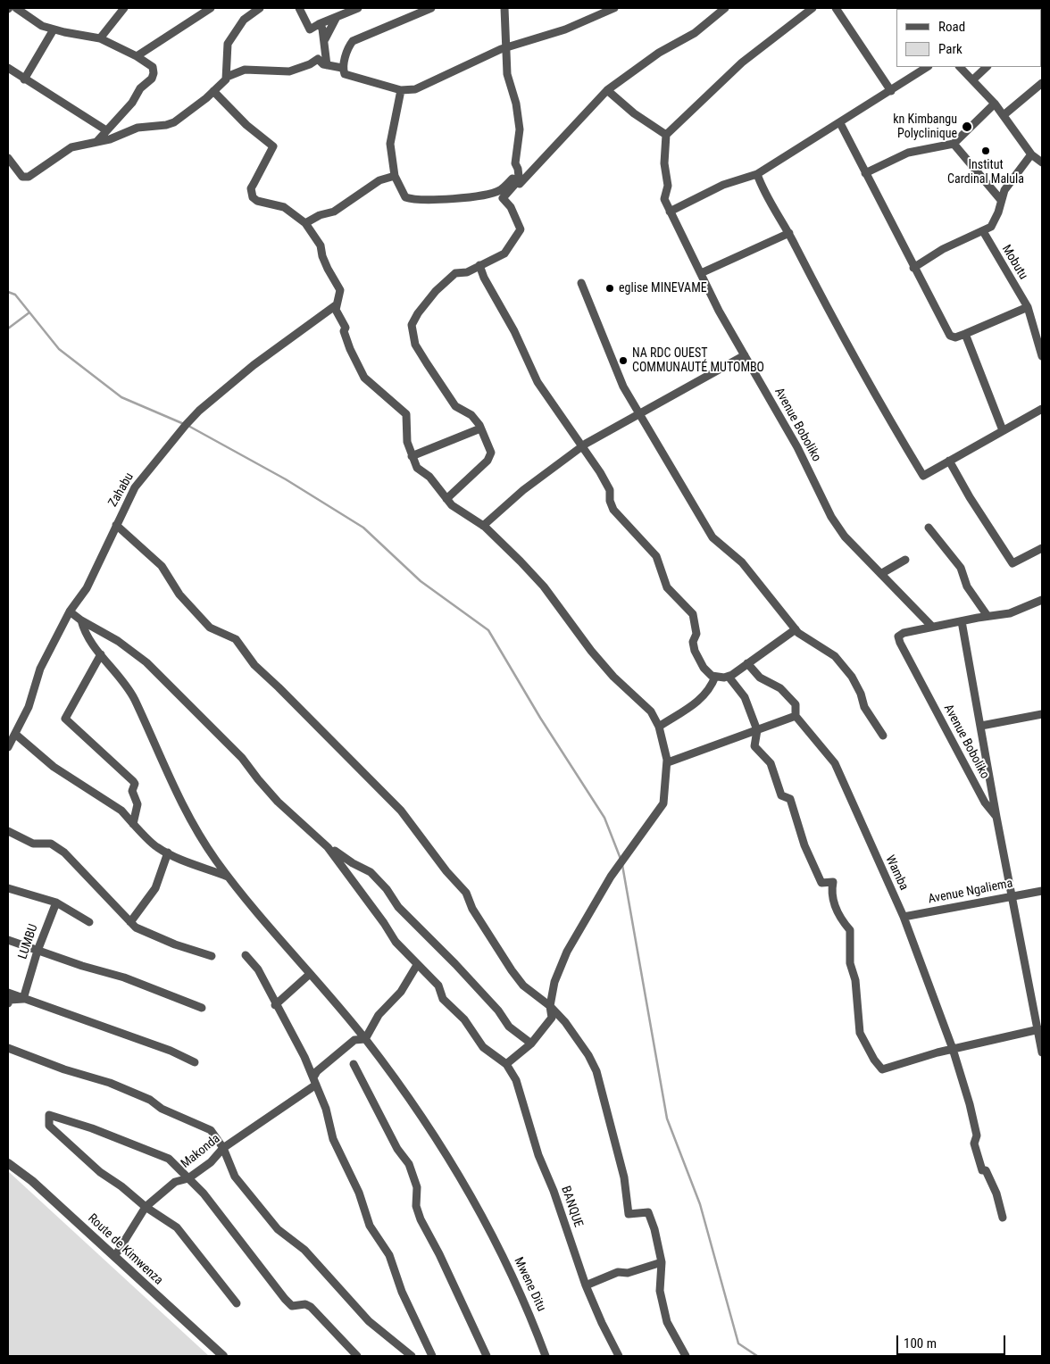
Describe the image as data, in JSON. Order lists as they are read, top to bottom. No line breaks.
{"streets":{"street":["Mobutu","Avenue Boboliko","Zahabu","Wamba","Avenue Ngaliema","LUMBU","Makonda","BANQUE","Route de Kimwenza","Mwene Ditu"]},"crossings":[["Avenue Boboliko","Avenue Ngaliema"],["Wamba","Avenue Ngaliema"],["Makonda","Mwene Ditu"]],"places":["kn Kimbangu Polyclinique","Institut Cardinal Malula","eglise MINEVAME","NA RDC OUEST COMMUNAUTÉ MUTOMBO"],"legend":["Road","Park"],"scale_bar":"100 m"}
